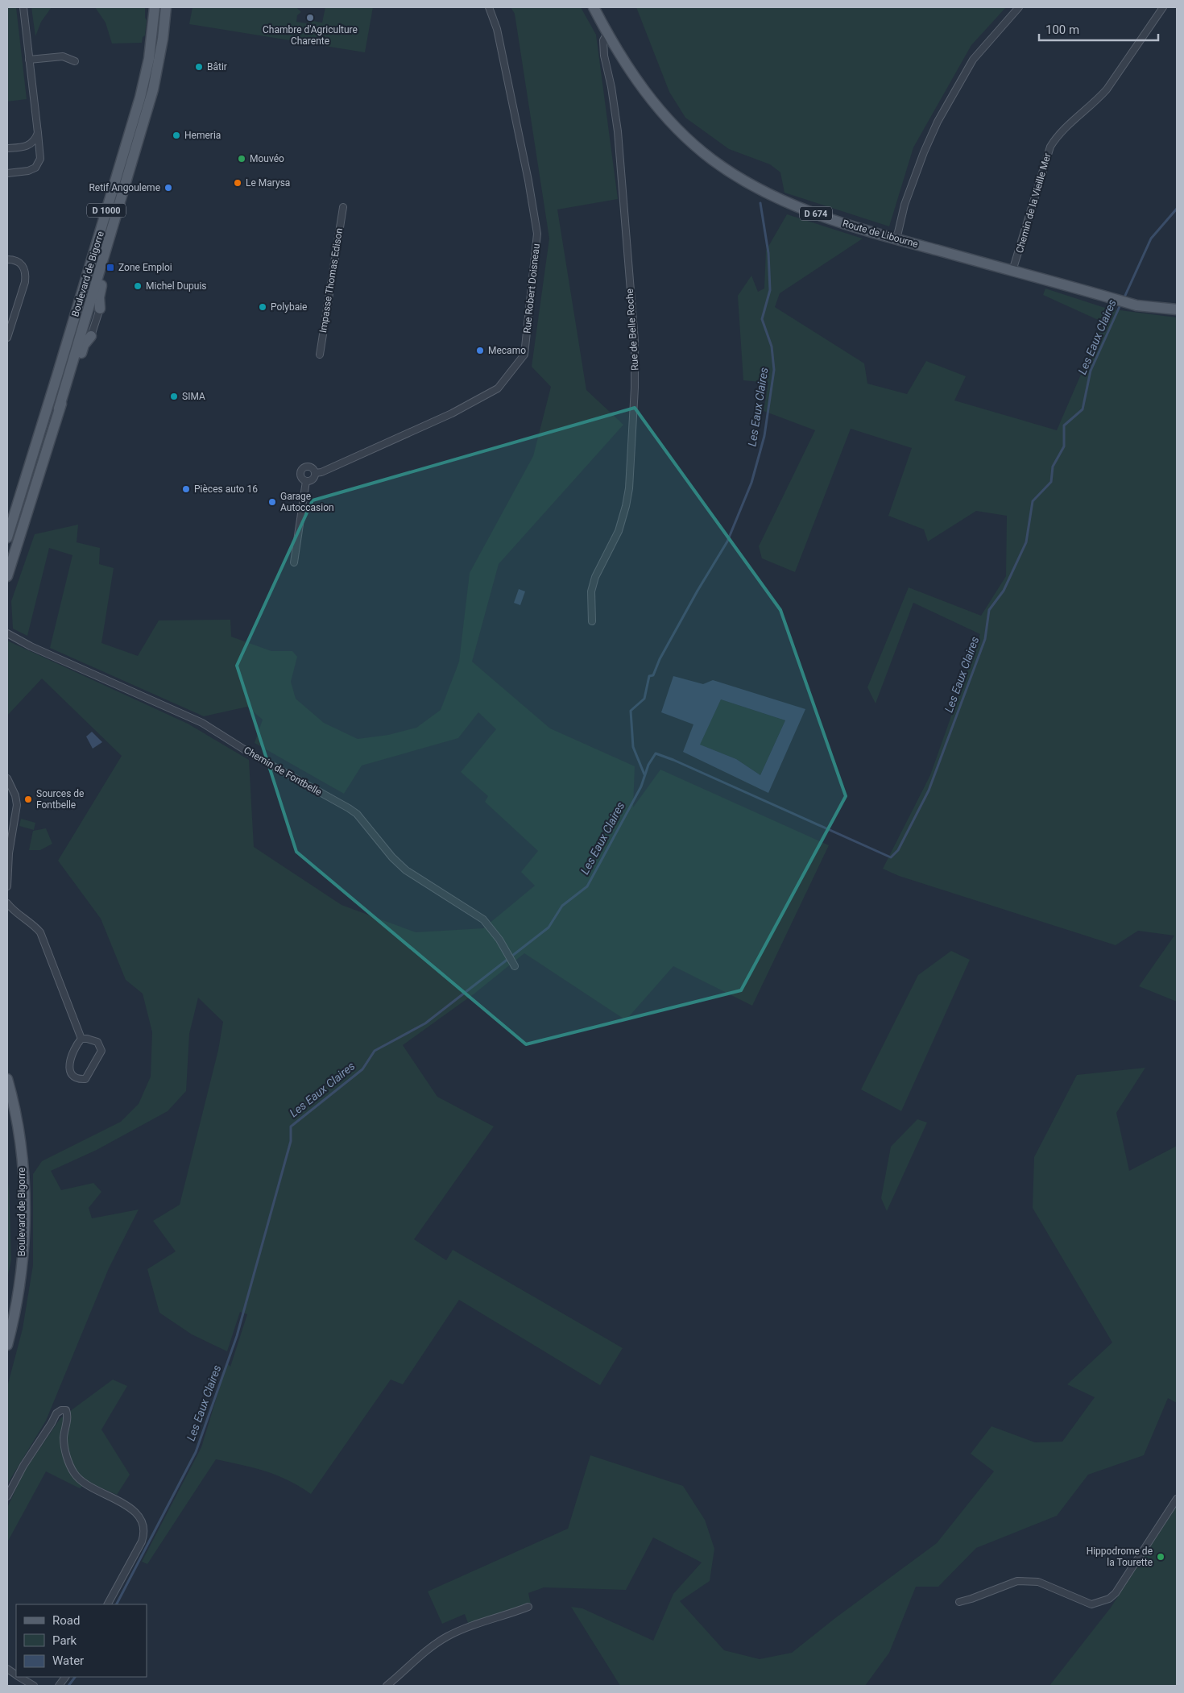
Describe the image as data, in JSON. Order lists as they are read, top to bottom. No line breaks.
{"streets":{"main road":["D 1000","D 674","Route de Libourne","Boulevard de Bigorre"],"street":["Chemin de la Vieille Mer","Impasse Thomas Edison","Rue Robert Doisneau","Rue de Belle Roche","Chemin de Fontbelle"]},"crossings":[["Chemin de la Vieille Mer","Route de Libourne"],["D 1000","Boulevard de Bigorre"],["Route de Libourne","Rue de Belle Roche"]],"water":["Les Eaux Claires"],"places":{"other":["Chambre d'Agriculture Charente","Bâtir","Hemeria","Mouvéo","Le Marysa","Retif Angouleme","Michel Dupuis","Polybaie","Mecamo","SIMA","Pièces auto 16","Garage Autoccasion","Sources de Fontbelle","Hippodrome de la Tourette"],"transit":["Zone Emploi"]},"legend":["Road","Park","Water"],"scale_bar":"100 m"}
